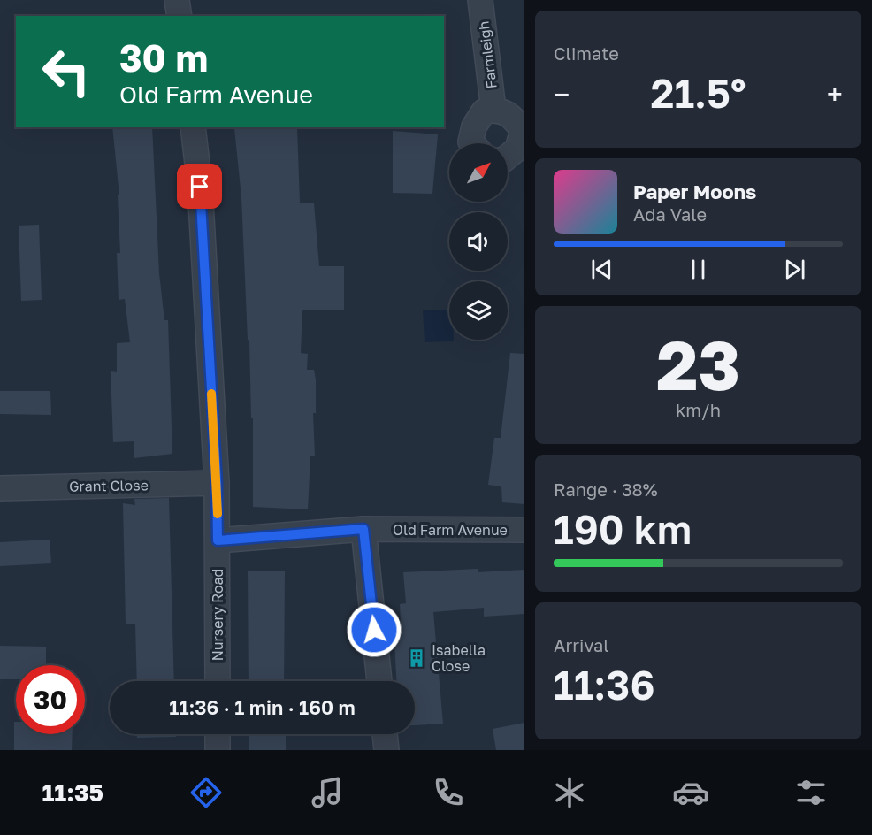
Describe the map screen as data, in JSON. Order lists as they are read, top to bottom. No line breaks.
{"streets":{"street":["Farmleigh","Grant Close","Old Farm Avenue","Nursery Road"]},"crossings":[["Grant Close","Nursery Road"],["Old Farm Avenue","Nursery Road"]],"places":{"building":["Isabella Close"]},"north":"top right","page":{"tile":["Climate",["23","km/h"],["Range · 38%","190 km"],["Arrival","11:36"]],"turn":["30 m","Old Farm Avenue"],"heat":["−","21.5°","+"],"song":["Paper Moons","Ada Vale"],"limit":"30","trip":"11:36 · 1 min · 160 m","tabs":"11:35"}}
